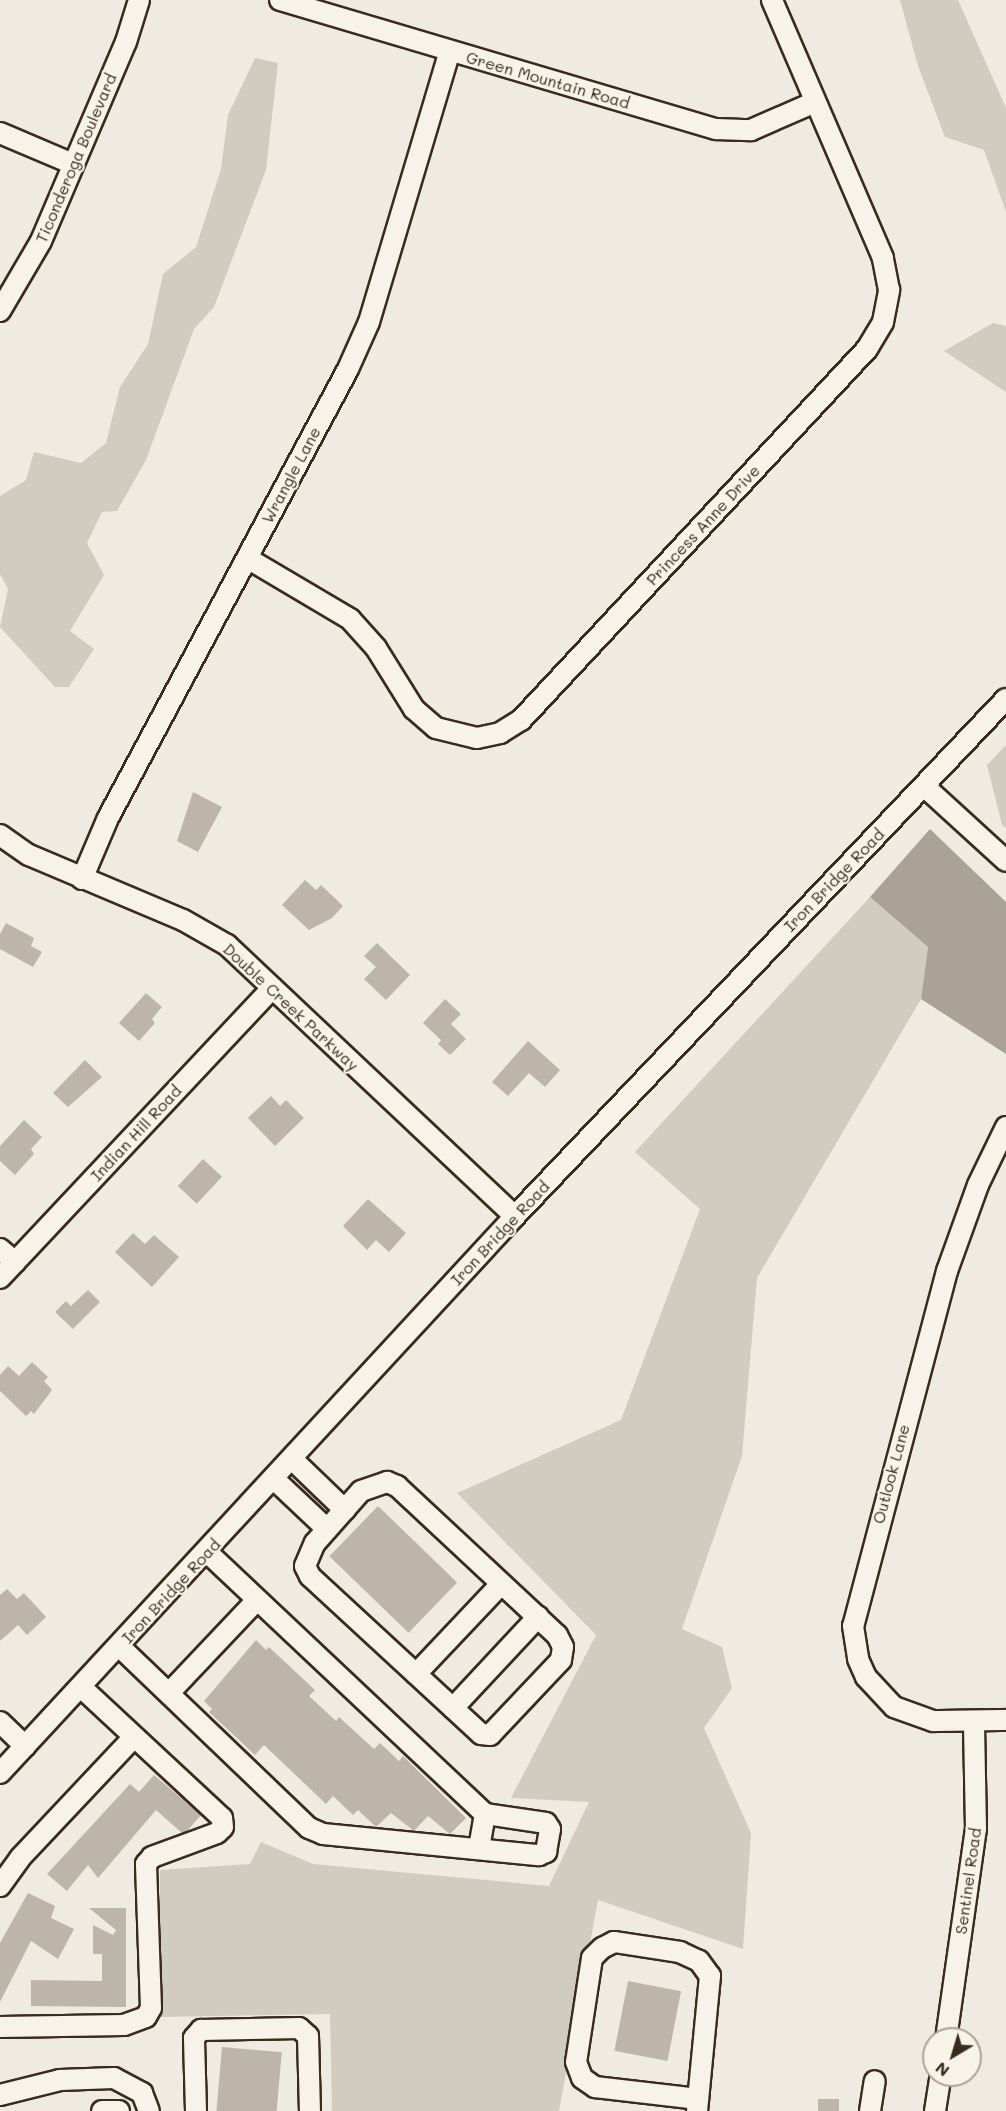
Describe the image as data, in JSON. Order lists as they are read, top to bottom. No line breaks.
{"streets":{"street":["Green Mountain Road","Ticonderoga Boulevard","Wrangle Lane","Princess Anne Drive","Iron Bridge Road","Double Creek Parkway","Indian Hill Road","Outlook Lane","Sentinel Road"]},"crossings":[["Green Mountain Road","Wrangle Lane"],["Green Mountain Road","Princess Anne Drive"],["Wrangle Lane","Princess Anne Drive"],["Wrangle Lane","Double Creek Parkway"],["Iron Bridge Road","Double Creek Parkway"],["Double Creek Parkway","Indian Hill Road"],["Outlook Lane","Sentinel Road"]],"north":"bottom left"}
